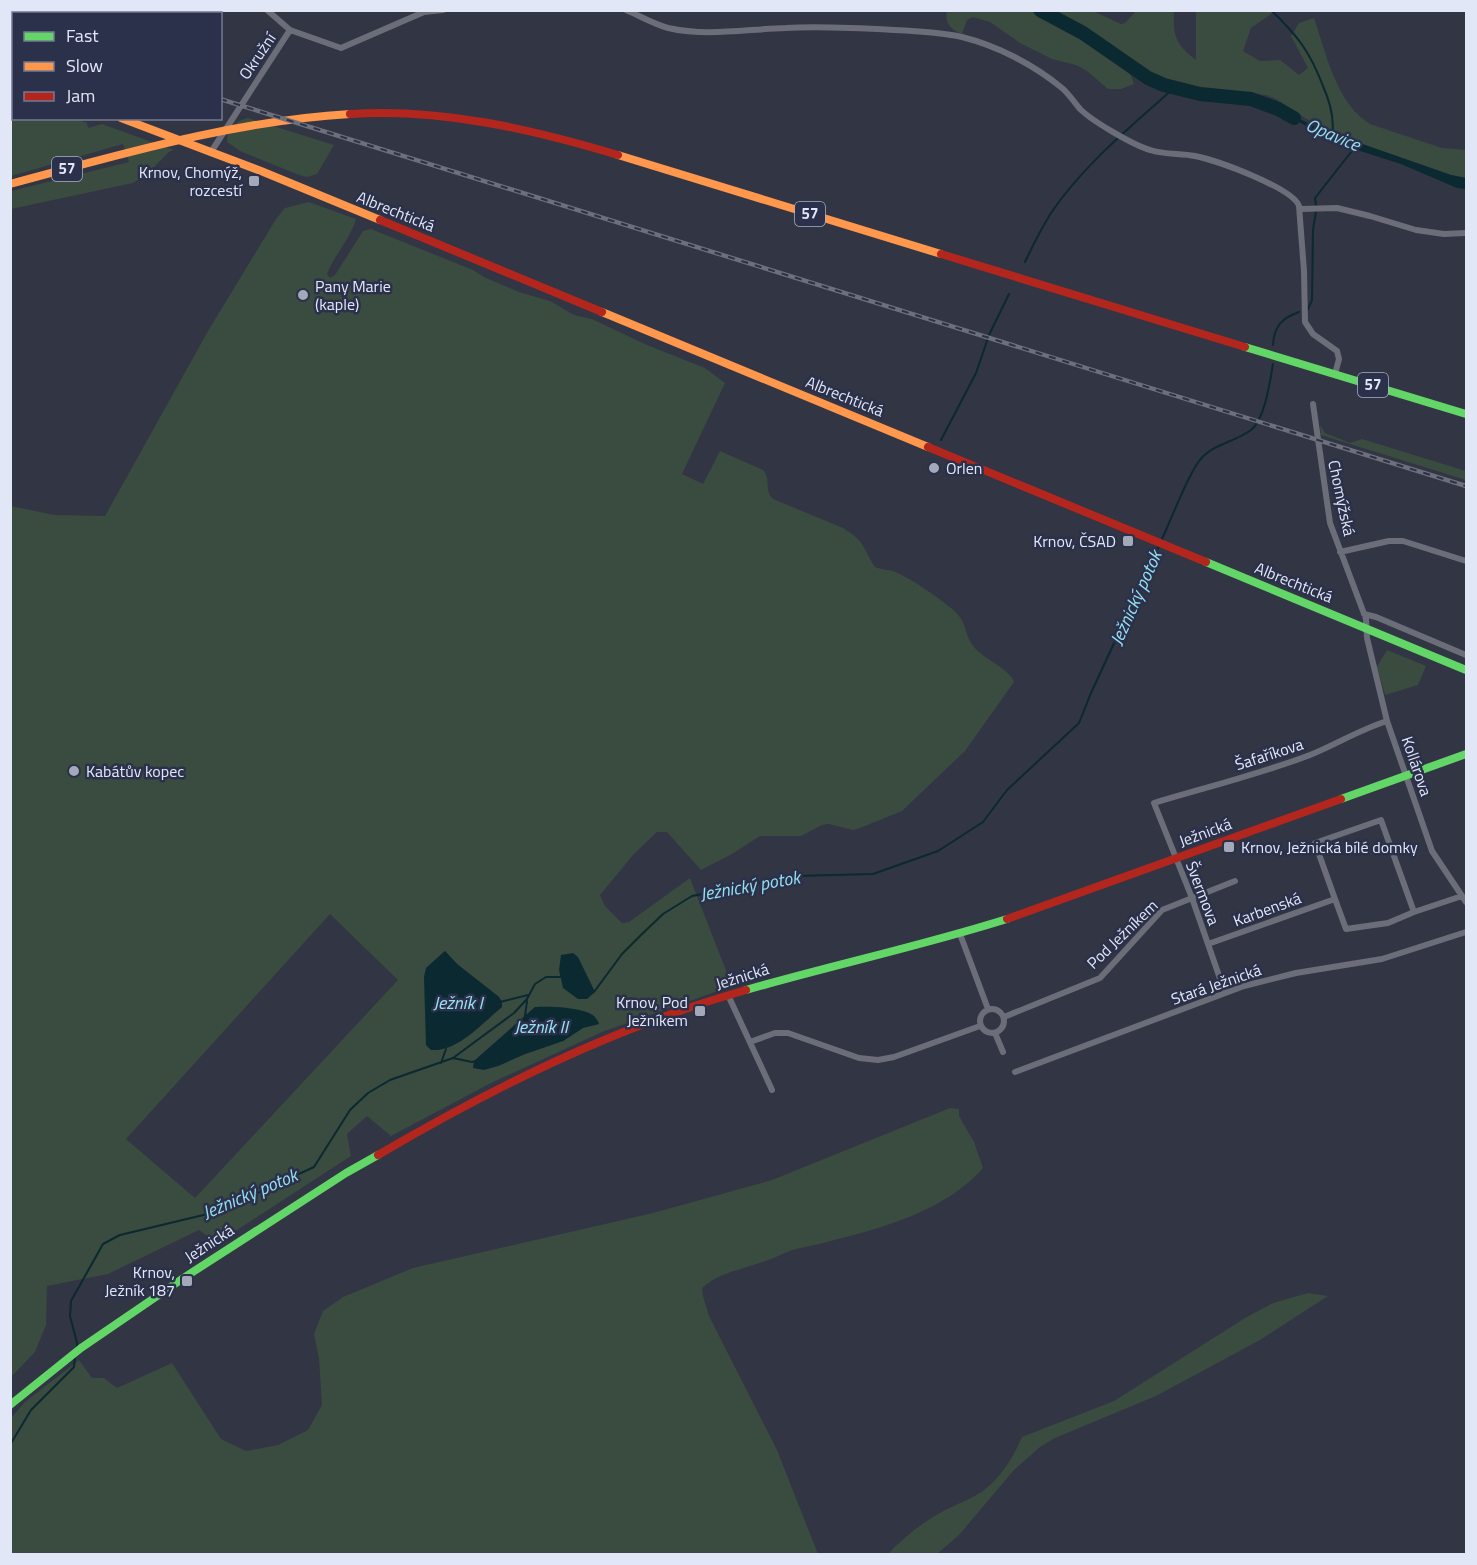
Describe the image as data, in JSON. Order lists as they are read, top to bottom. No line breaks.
{"streets":{"main road":["57","Albrechtická","Ježnická"],"street":["Okružní","Chomýžská","Šafaříkova","Kollárova","Švermova","Karbenská","Pod Ježníkem","Stará Ježnická"]},"crossings":[["Okružní","Albrechtická"],["Albrechtická","Chomýžská"],["Albrechtická","Kollárova"],["Chomýžská","Kollárova"],["Šafaříkova","Kollárova"],["Šafaříkova","Švermova"],["Kollárova","Ježnická"],["Ježnická","Švermova"],["Švermova","Karbenská"],["Švermova","Pod Ježníkem"],["Švermova","Stará Ježnická"]],"water":["Opavice","Ježnický potok","Ježník I","Ježník II"],"places":{"transit":["Krnov, Chomýž, rozcestí","Krnov, ČSAD","Krnov, Ježnická bílé domky","Krnov, Pod Ježníkem","Krnov, Ježník 187"],"other":["Pany Marie (kaple)","Orlen","Kabátův kopec"]},"legend":["Fast","Slow","Jam"]}
